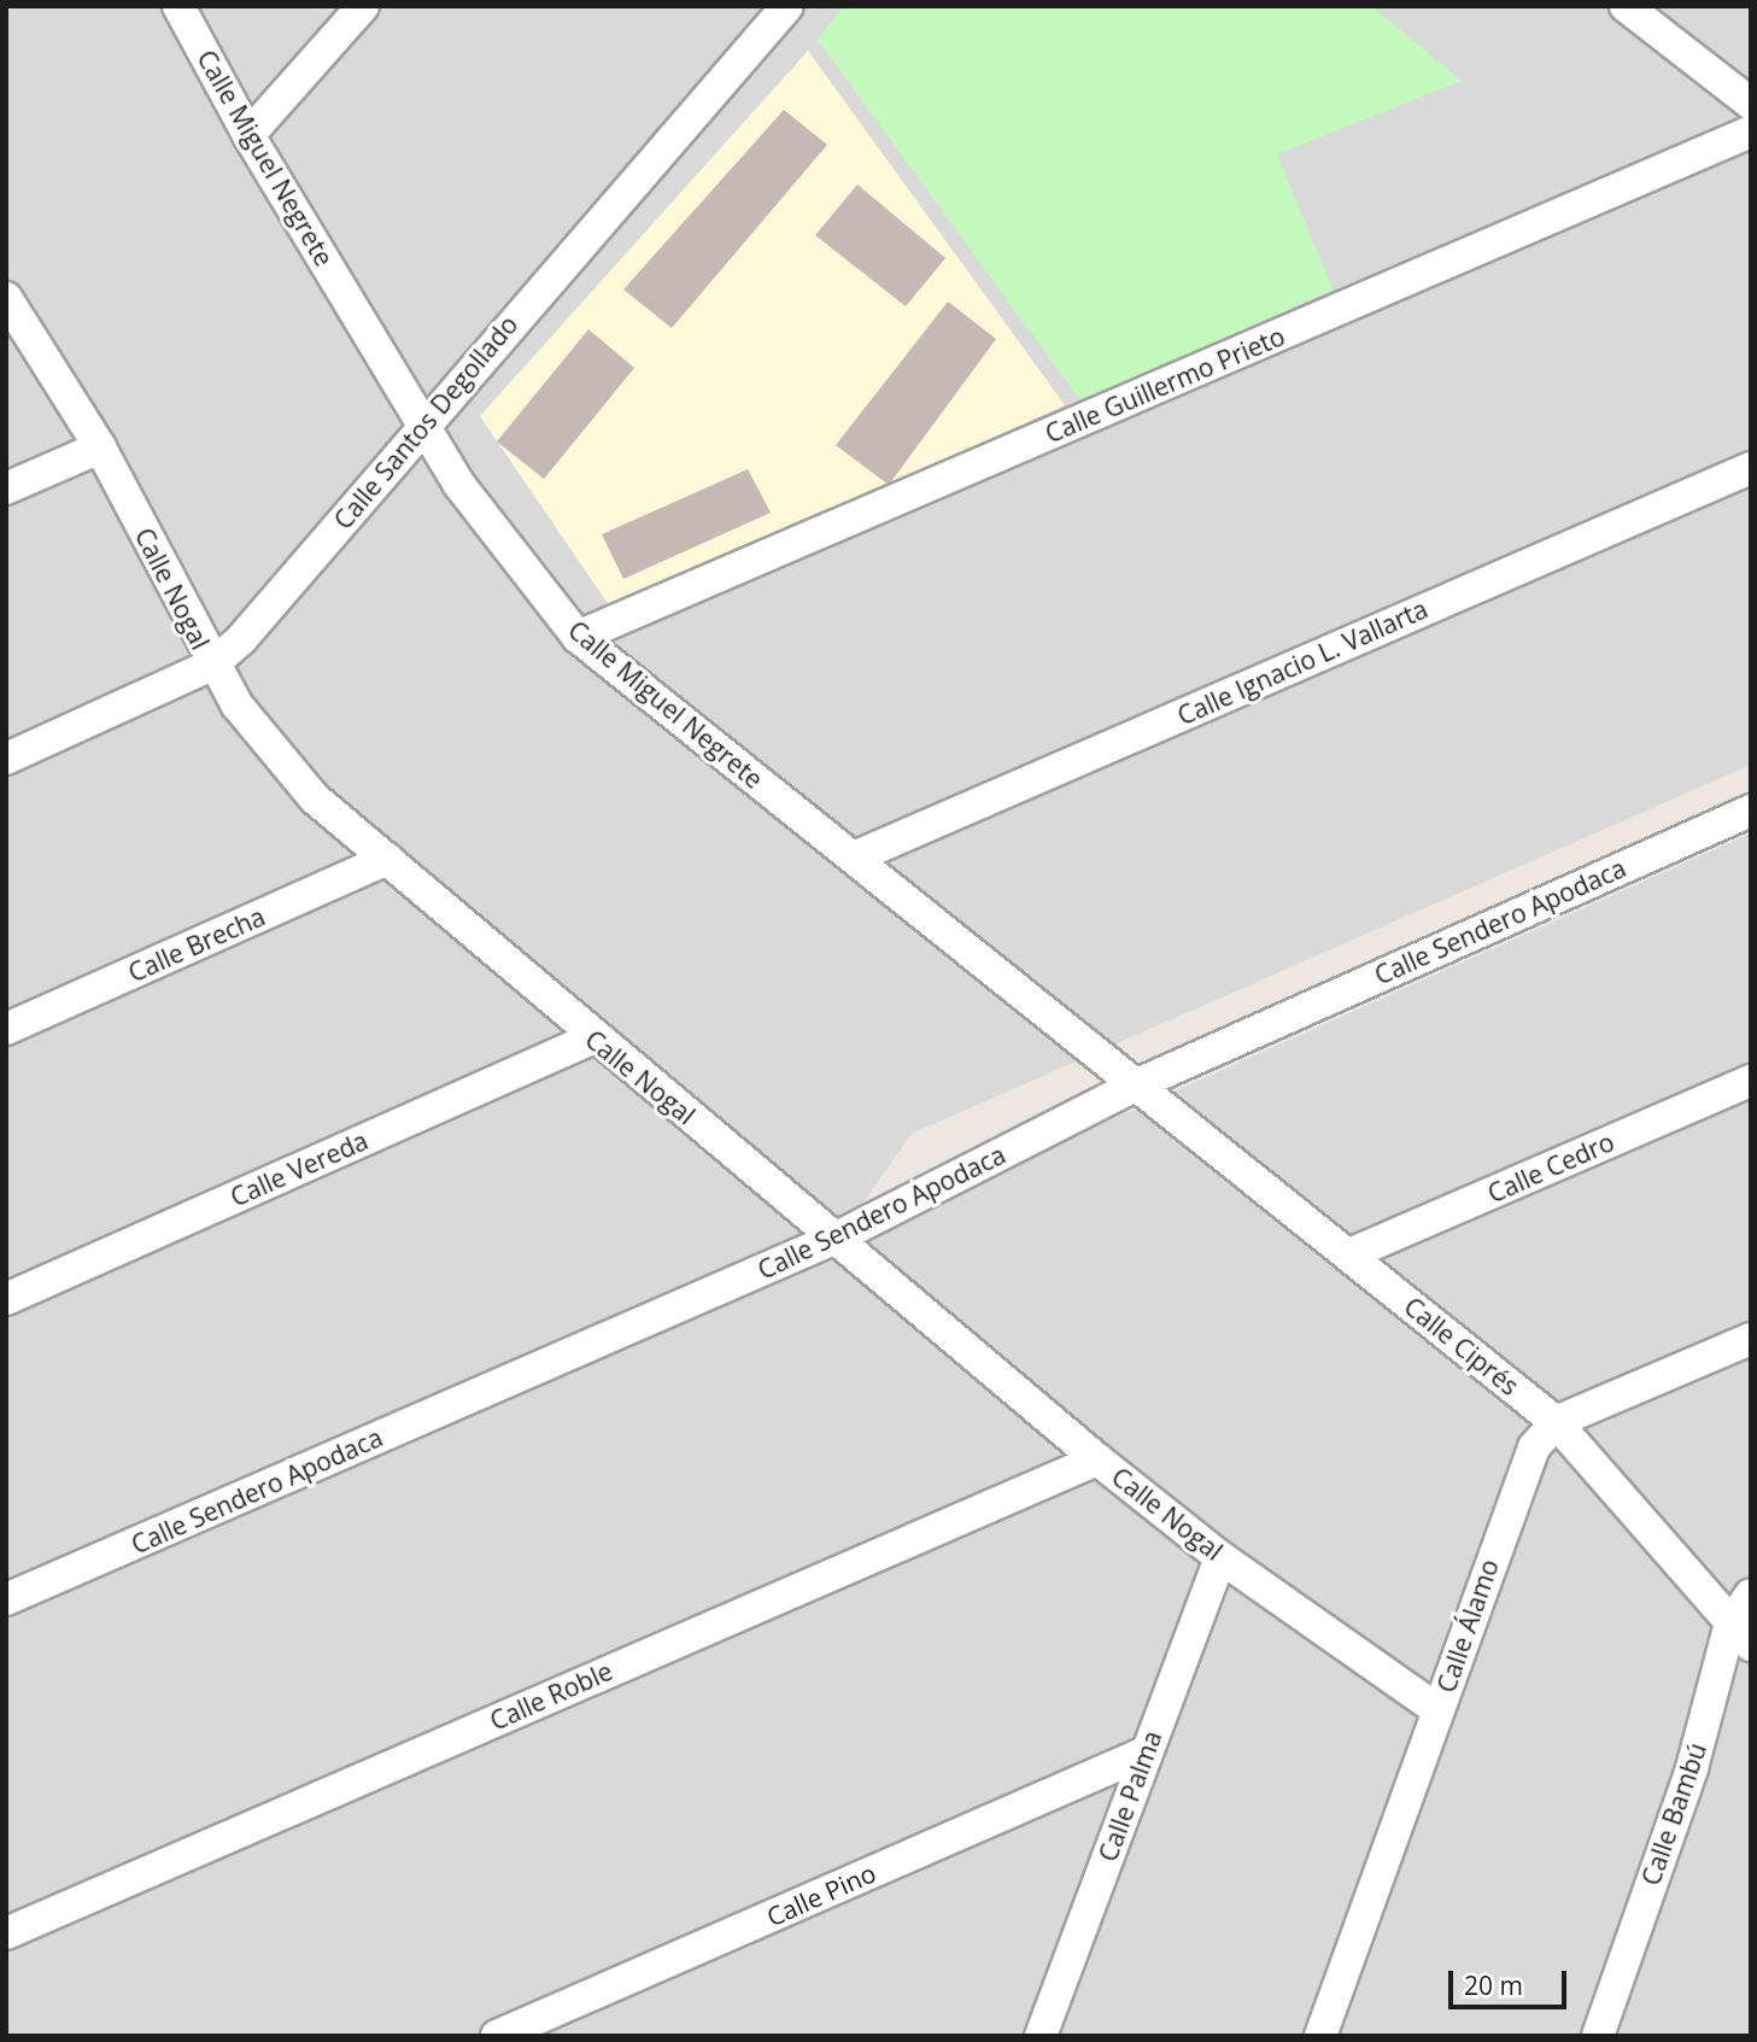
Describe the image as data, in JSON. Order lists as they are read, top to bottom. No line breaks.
{"streets":{"street":["Calle Miguel Negrete","Calle Guillermo Prieto","Calle Santos Degollado","Calle Nogal","Calle Ignacio L. Vallarta","Calle Sendero Apodaca","Calle Brecha","Calle Cedro","Calle Vereda","Calle Ciprés","Calle Álamo","Calle Roble","Calle Palma","Calle Bambú","Calle Pino"]},"crossings":[["Calle Miguel Negrete","Calle Guillermo Prieto"],["Calle Miguel Negrete","Calle Santos Degollado"],["Calle Miguel Negrete","Calle Ignacio L. Vallarta"],["Calle Miguel Negrete","Calle Sendero Apodaca"],["Calle Miguel Negrete","Calle Ciprés"],["Calle Santos Degollado","Calle Nogal"],["Calle Nogal","Calle Sendero Apodaca"],["Calle Nogal","Calle Brecha"],["Calle Nogal","Calle Vereda"],["Calle Nogal","Calle Álamo"],["Calle Nogal","Calle Roble"],["Calle Nogal","Calle Palma"],["Calle Sendero Apodaca","Calle Ciprés"],["Calle Cedro","Calle Ciprés"],["Calle Ciprés","Calle Álamo"],["Calle Ciprés","Calle Bambú"],["Calle Palma","Calle Pino"]],"scale_bar":"20 m"}
